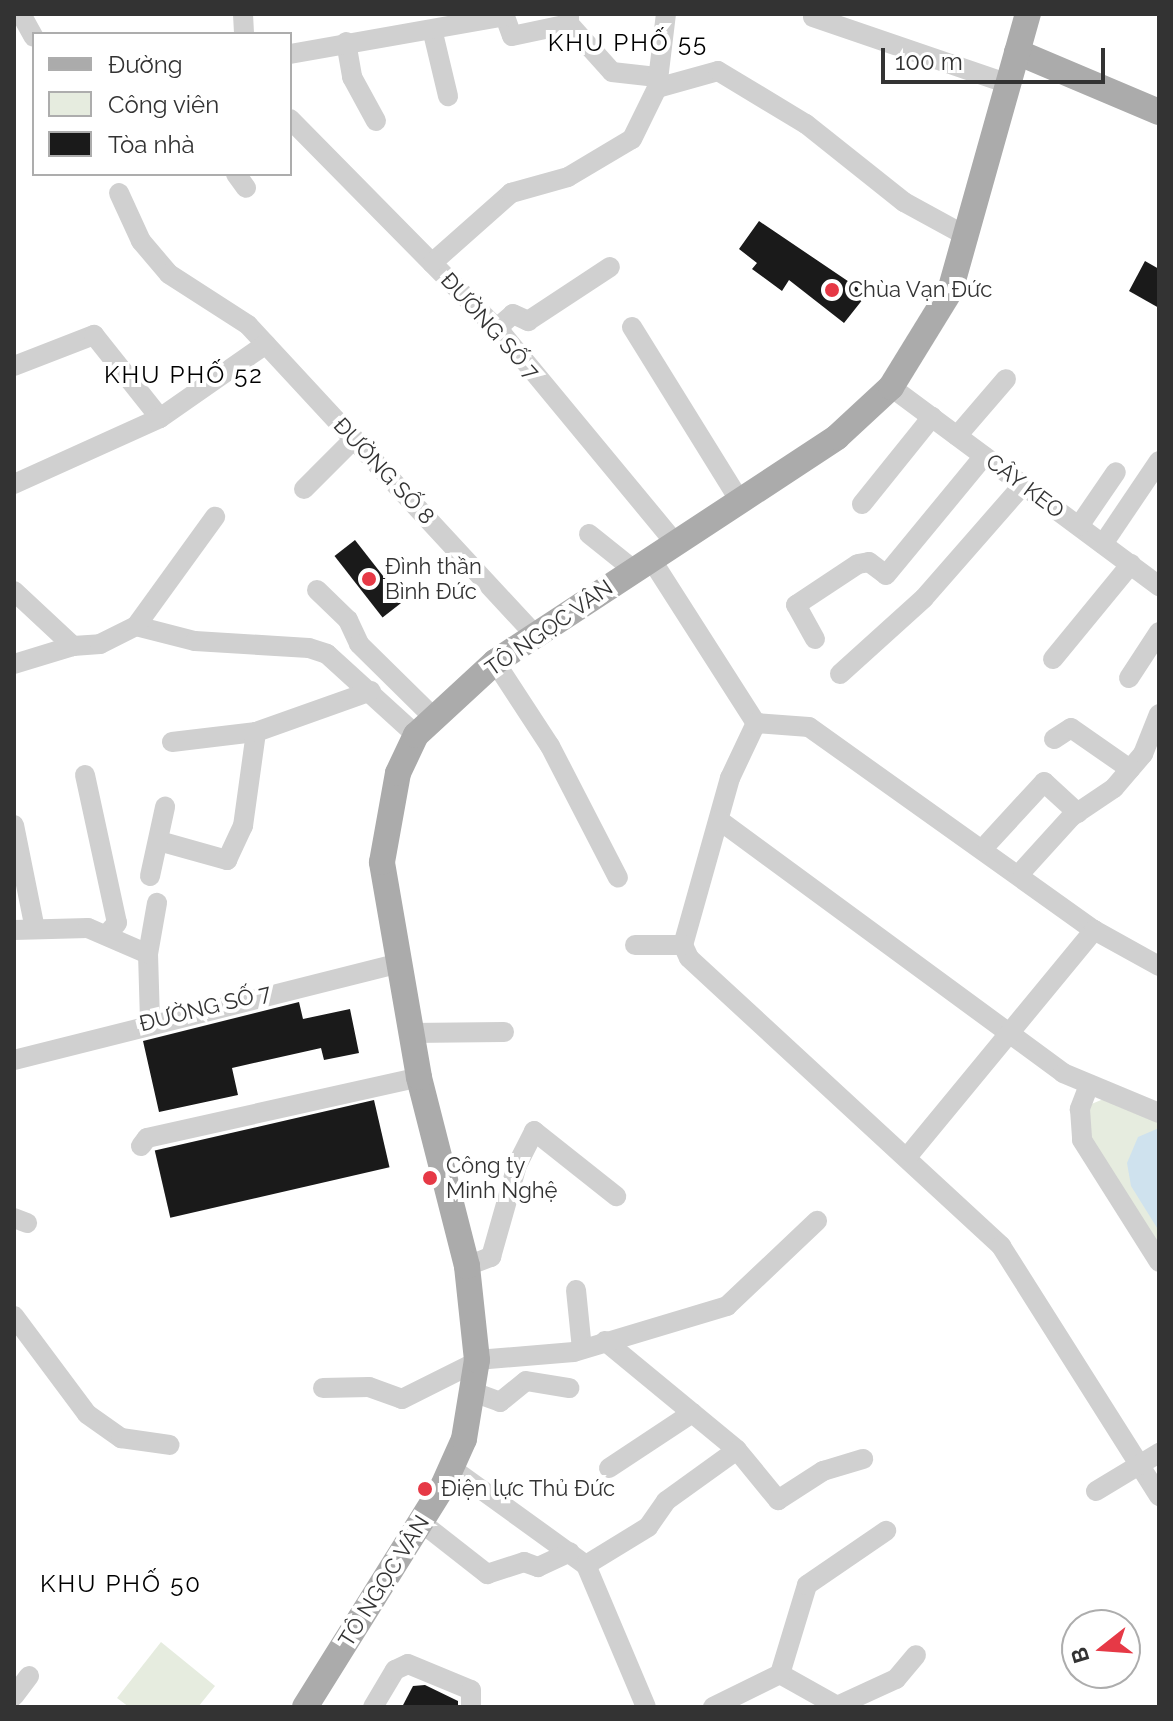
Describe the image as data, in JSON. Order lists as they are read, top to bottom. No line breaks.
{"streets":{"main road":["TÔ NGỌC VÂN"],"street":["ĐƯỜNG SỐ 7","ĐƯỜNG SỐ 8","CÂY KEO"]},"crossings":[["ĐƯỜNG SỐ 7","TÔ NGỌC VÂN"],["ĐƯỜNG SỐ 8","TÔ NGỌC VÂN"],["CÂY KEO","TÔ NGỌC VÂN"]],"districts":["KHU PHỐ 55","KHU PHỐ 52","KHU PHỐ 50"],"places":["Chùa Vạn Đức","Đình thần Bình Đức","Công ty Minh Nghệ","Điện lực Thủ Đức"],"legend":["Đường","Công viên","Tòa nhà"],"scale_bar":"100 m","north":"left"}
